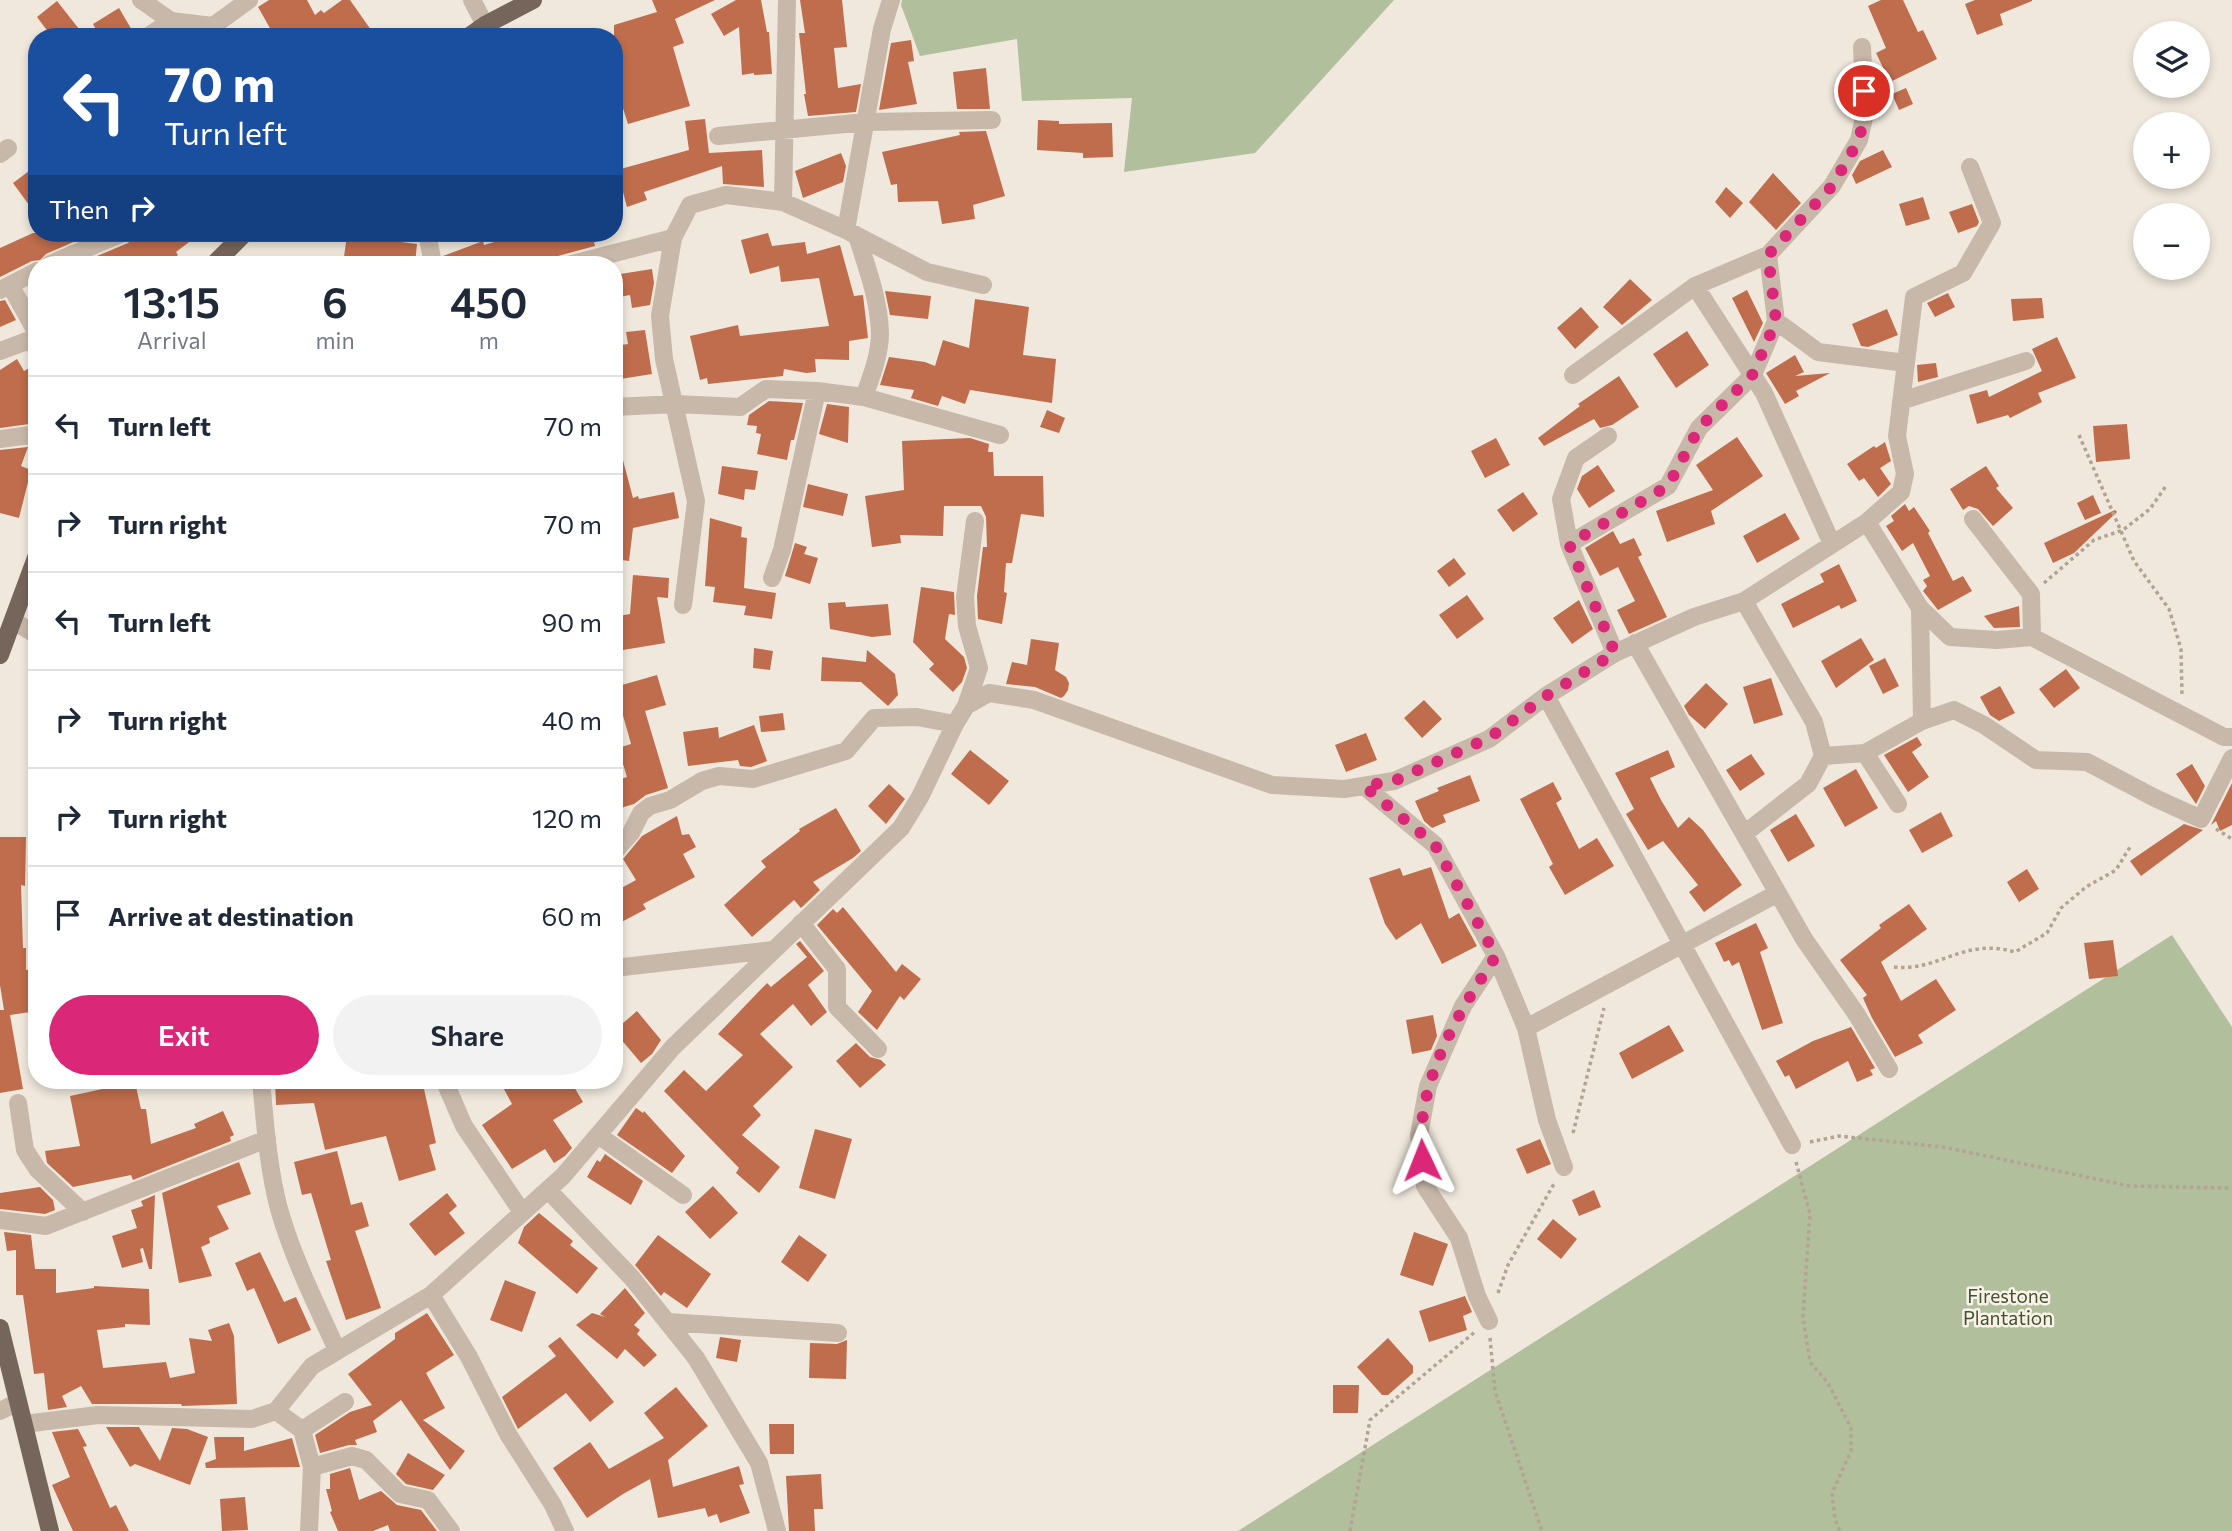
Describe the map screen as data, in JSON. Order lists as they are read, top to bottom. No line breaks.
{"parks":["Firestone Plantation"],"page":{"map_buttons":["+","−"],"turn":["70 m","Turn left"],"then":"Then","eta":["13:15","Arrival","6","min","450","m"],"list":[{"name":"Turn left","value":"70 m"},{"name":"Turn right","value":"70 m"},{"name":"Turn left","value":"90 m"},{"name":"Turn right","value":"40 m"},{"name":"Turn right","value":"120 m"},{"name":"Arrive at destination","value":"60 m"}],"buttons":["Exit","Share"]}}
